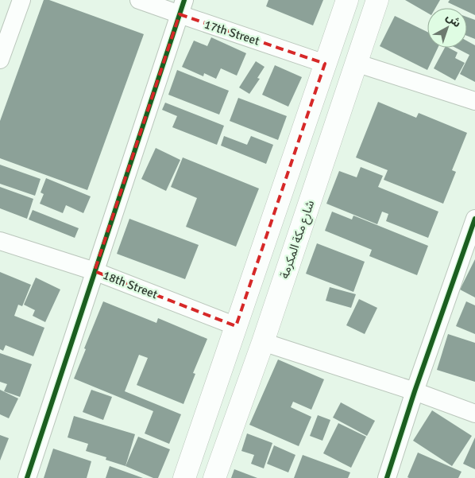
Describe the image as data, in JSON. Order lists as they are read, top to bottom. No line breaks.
{"streets":{"main road":["شارع مكة المكرمة"],"street":["17th Street","18th Street"]},"north":"top right"}
